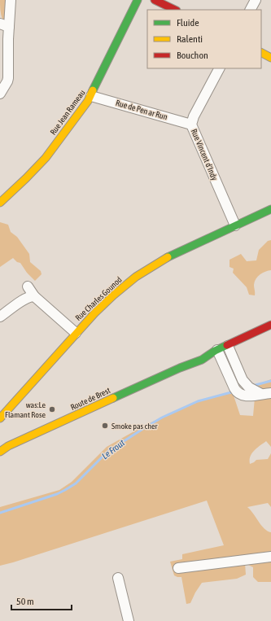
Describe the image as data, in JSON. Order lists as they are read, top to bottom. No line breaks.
{"streets":{"street":["Rue de Pen ar Run","Rue Jean Rameau","Rue Vincent d'Indy","Rue Charles Gounod","Route de Brest"]},"crossings":[["Rue de Pen ar Run","Rue Jean Rameau"],["Rue de Pen ar Run","Rue Vincent d'Indy"],["Rue Vincent d'Indy","Rue Charles Gounod"]],"water":["Le Frout"],"places":["was:Le Flamant Rose","Smoke pas cher"],"legend":["Fluide","Ralenti","Bouchon"],"scale_bar":"50 m"}
